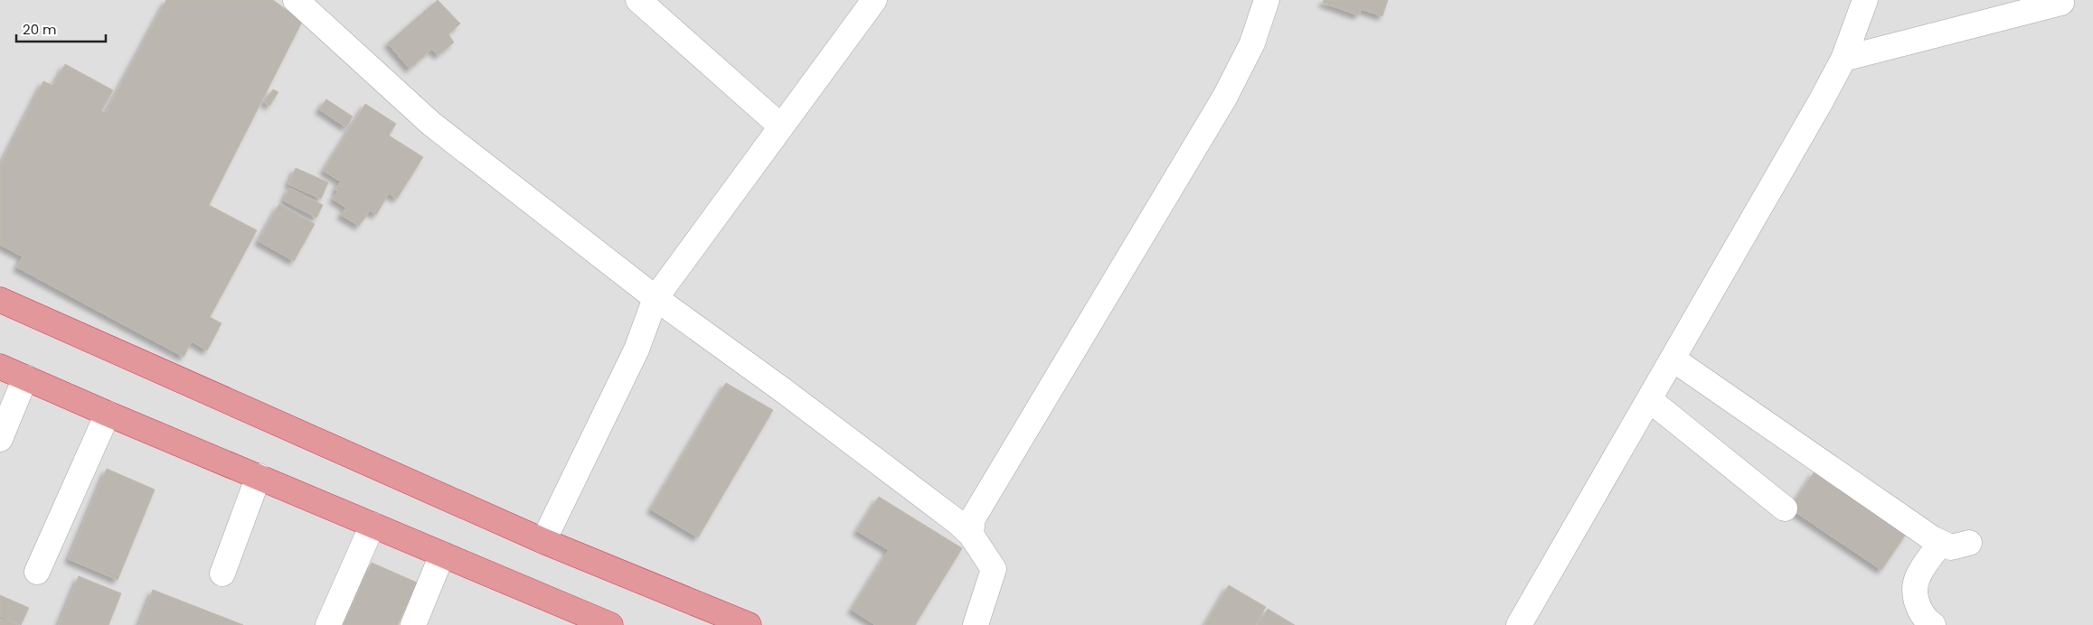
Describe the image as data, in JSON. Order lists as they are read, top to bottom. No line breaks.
{"scale_bar":"20 m"}
